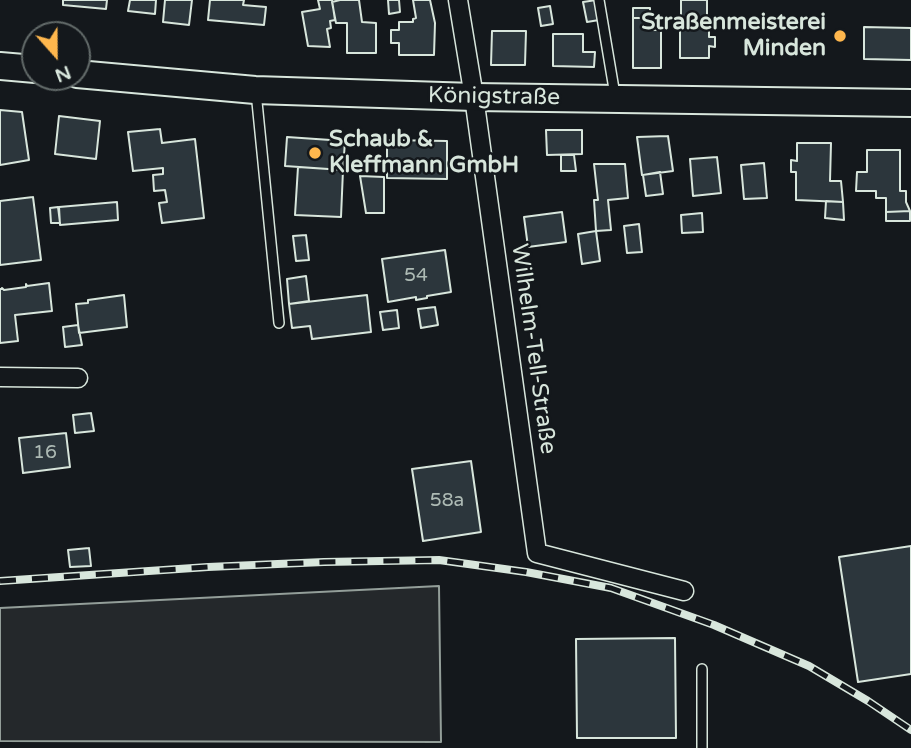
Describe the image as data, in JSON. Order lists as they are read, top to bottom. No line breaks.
{"streets":{"main road":["Königstraße"],"street":["Wilhelm-Tell-Straße"]},"crossings":[["Königstraße","Wilhelm-Tell-Straße"]],"places":["Straßenmeisterei Minden","Schaub & Kleffmann GmbH"],"house_numbers":["54","16","58a"],"north":"bottom"}
